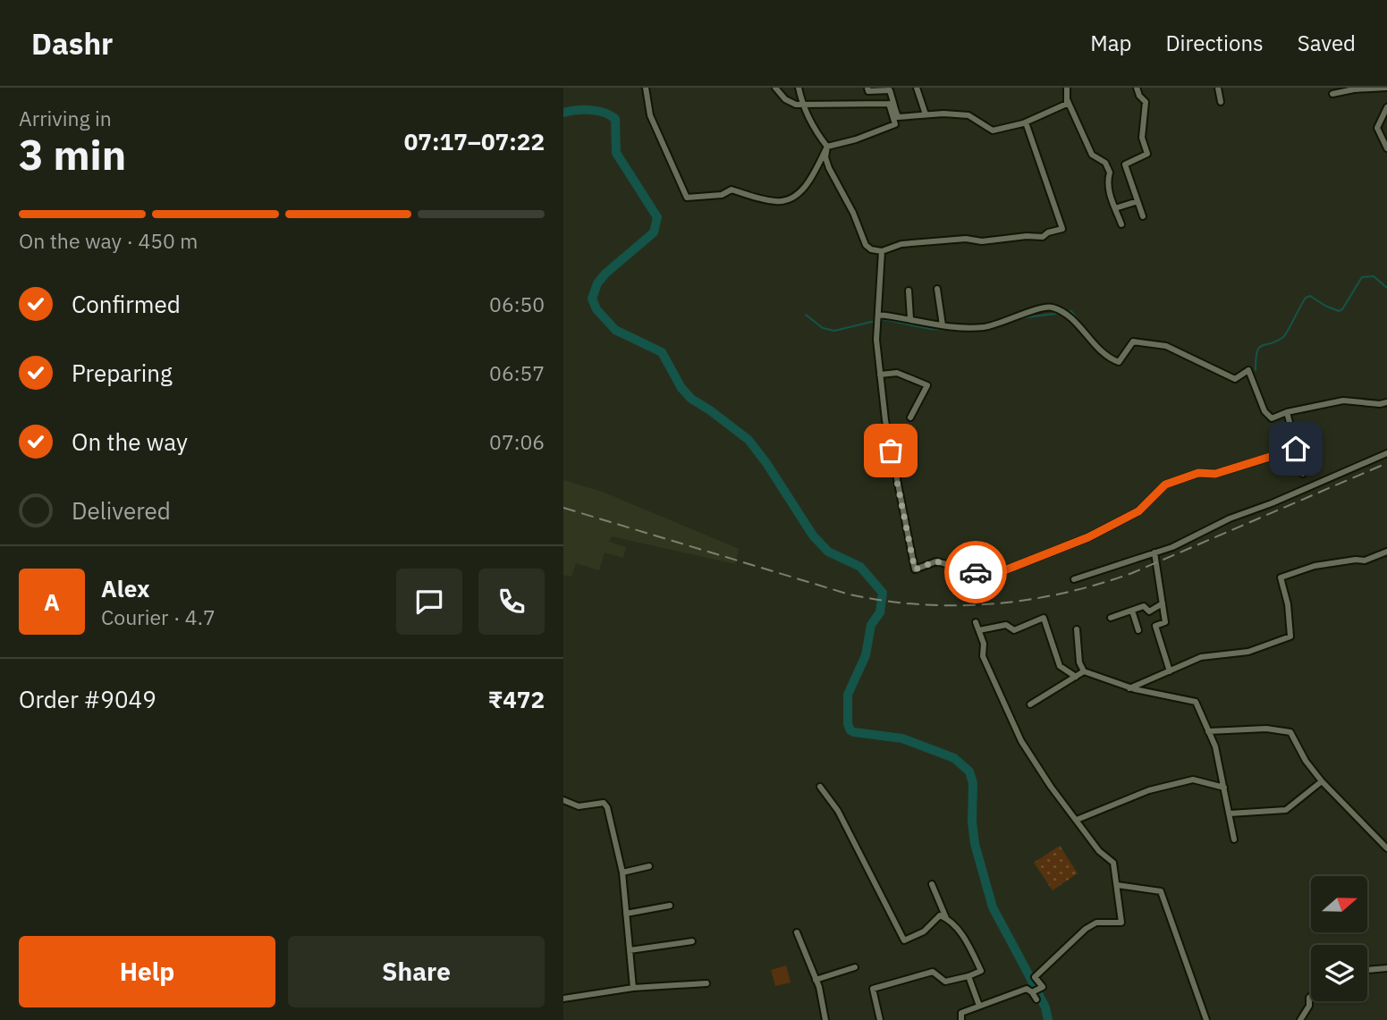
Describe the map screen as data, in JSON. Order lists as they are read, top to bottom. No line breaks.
{"north":"right","page":{"header":"Dashr","nav":["Map","Directions","Saved"],"heading":["3 min","Arriving in","07:17–07:22"],"panel":["Alex","Courier · 4.7","Order #9049","₹472"],"bar":"On the way · 450 m","list":[["Confirmed","06:50"],["Preparing","06:57"],["On the way","07:06"],"Delivered"],"round":"A","buttons":["Help","Share"]}}
